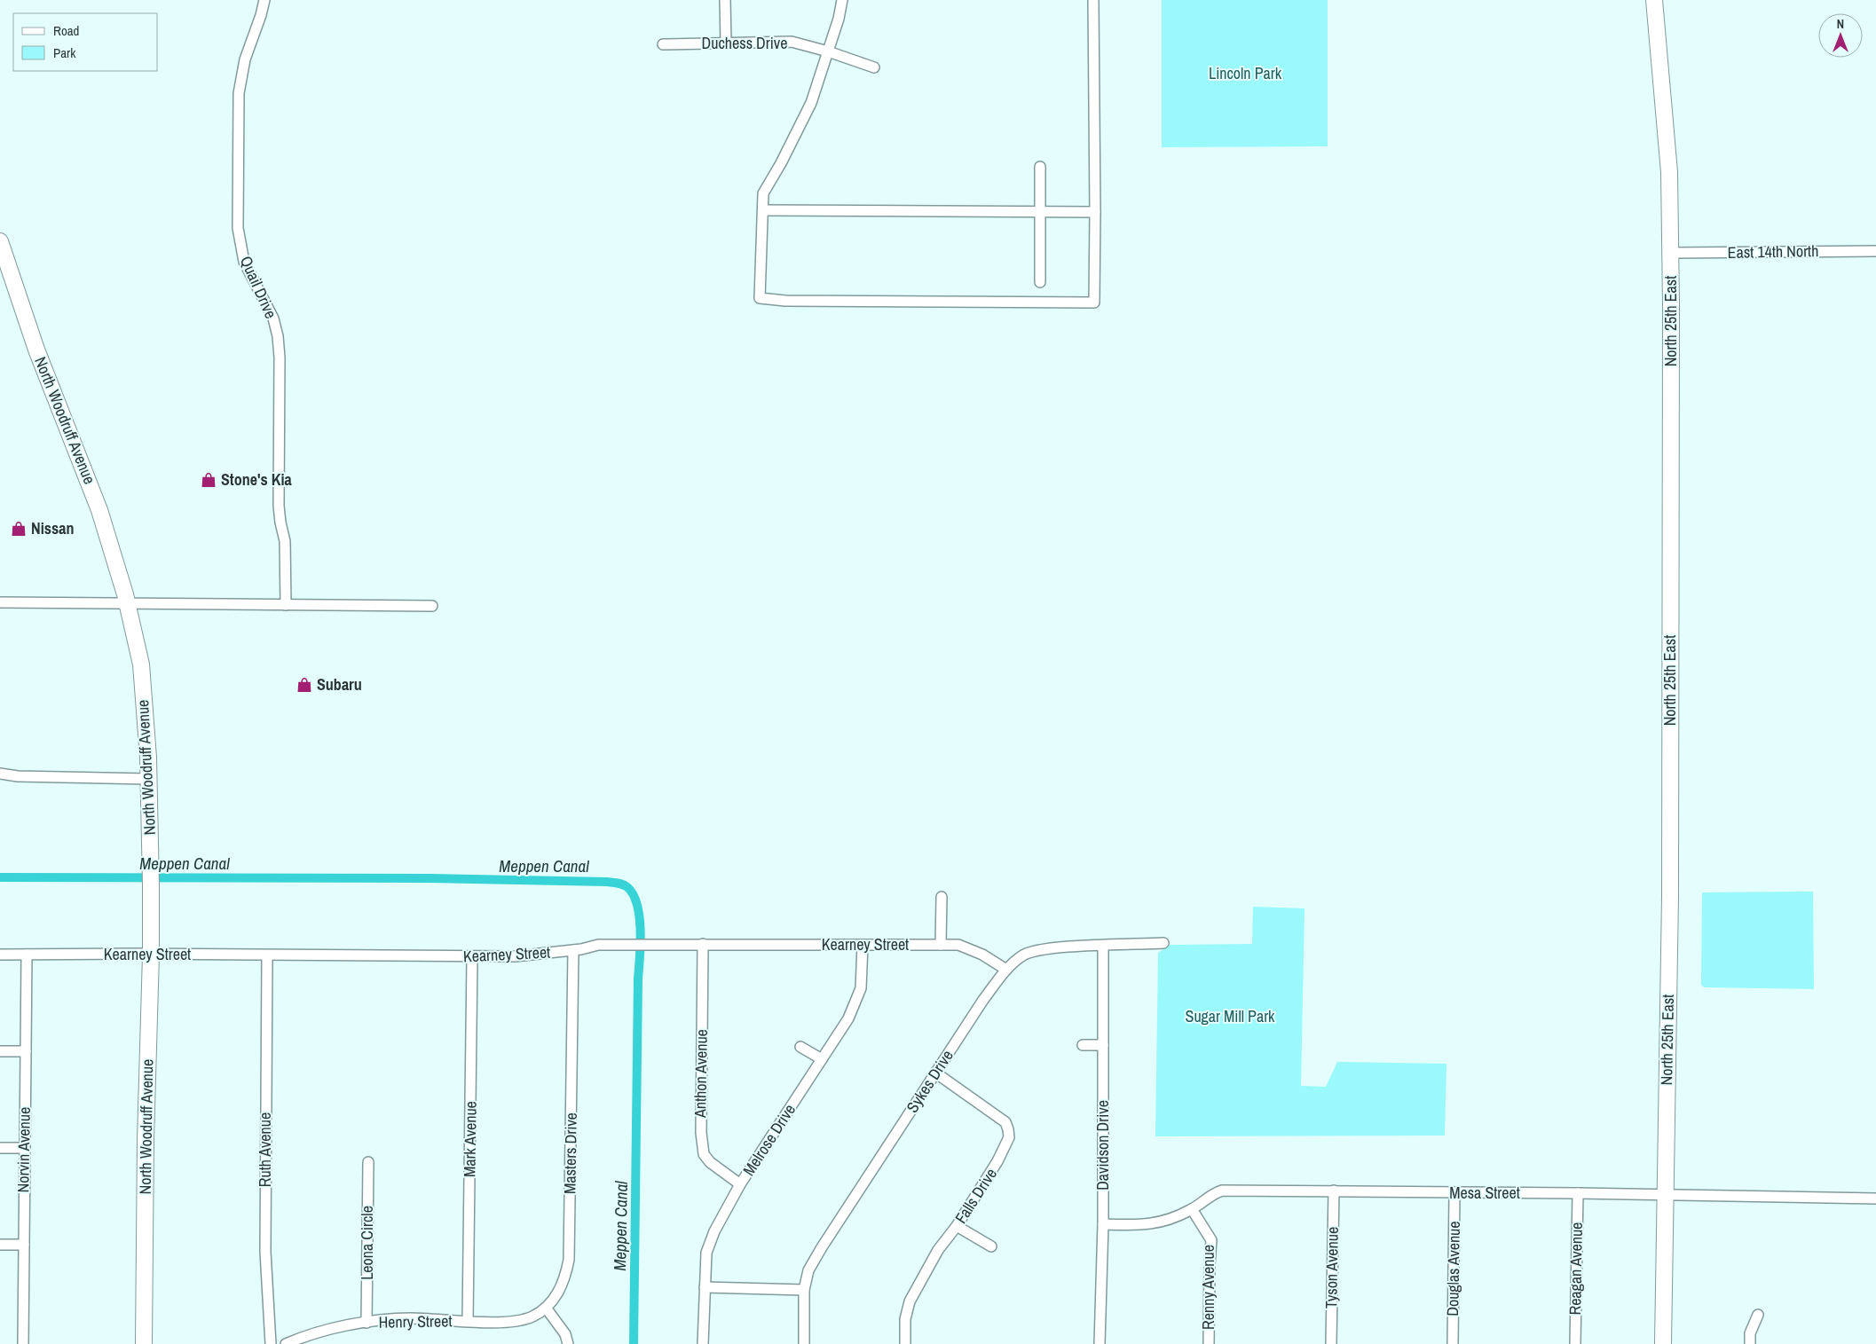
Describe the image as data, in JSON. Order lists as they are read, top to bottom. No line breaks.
{"streets":{"main road":["North 25th East","North Woodruff Avenue"],"street":["Duchess Drive","East 14th North","Quail Drive","Kearney Street","Anthon Avenue","Sykes Drive","Mark Avenue","Melrose Drive","Davidson Drive","Norvin Avenue","Ruth Avenue","Masters Drive","Mesa Street","Falls Drive","Leona Circle","Tyson Avenue","Douglas Avenue","Reagan Avenue","Renny Avenue","Henry Street"]},"crossings":[["East 14th North","North 25th East"],["North 25th East","Mesa Street"],["North Woodruff Avenue","Kearney Street"],["Kearney Street","Anthon Avenue"],["Kearney Street","Sykes Drive"],["Kearney Street","Mark Avenue"],["Kearney Street","Melrose Drive"],["Kearney Street","Norvin Avenue"],["Kearney Street","Ruth Avenue"],["Kearney Street","Masters Drive"],["Anthon Avenue","Melrose Drive"],["Sykes Drive","Davidson Drive"],["Sykes Drive","Falls Drive"],["Mark Avenue","Henry Street"],["Davidson Drive","Mesa Street"],["Masters Drive","Henry Street"],["Mesa Street","Tyson Avenue"],["Mesa Street","Douglas Avenue"],["Mesa Street","Reagan Avenue"],["Mesa Street","Renny Avenue"],["Leona Circle","Henry Street"]],"water":["Meppen Canal"],"parks":["Lincoln Park","Sugar Mill Park"],"places":{"shop":["Stone's Kia","Nissan","Subaru"]},"legend":["Road","Park"],"north":"top"}
